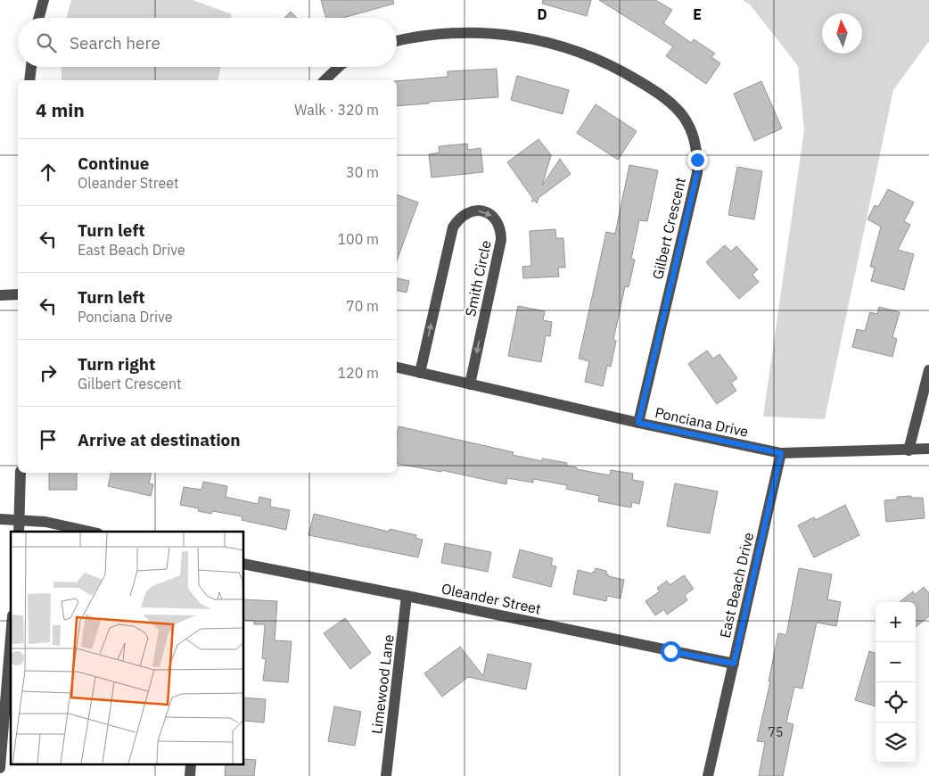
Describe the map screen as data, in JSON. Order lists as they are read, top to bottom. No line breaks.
{"streets":{"street":["Gilbert Crescent","Smith Circle","Ponciana Drive","East Beach Drive","Oleander Street","Limewood Lane"]},"crossings":[["Gilbert Crescent","Ponciana Drive"],["Smith Circle","Ponciana Drive"],["Ponciana Drive","East Beach Drive"],["East Beach Drive","Oleander Street"],["Oleander Street","Limewood Lane"]],"house_numbers":["75"],"north":"top","page":{"search":"Search here","heading":["4 min","Walk · 320 m"],"list":[["Continue","Oleander Street","30 m"],["Turn left","East Beach Drive","100 m"],["Turn left","Ponciana Drive","70 m"],["Turn right","Gilbert Crescent","120 m"],"Arrive at destination"],"map_buttons":["+","−"]},"grid":{"columns":["D","E"]}}
